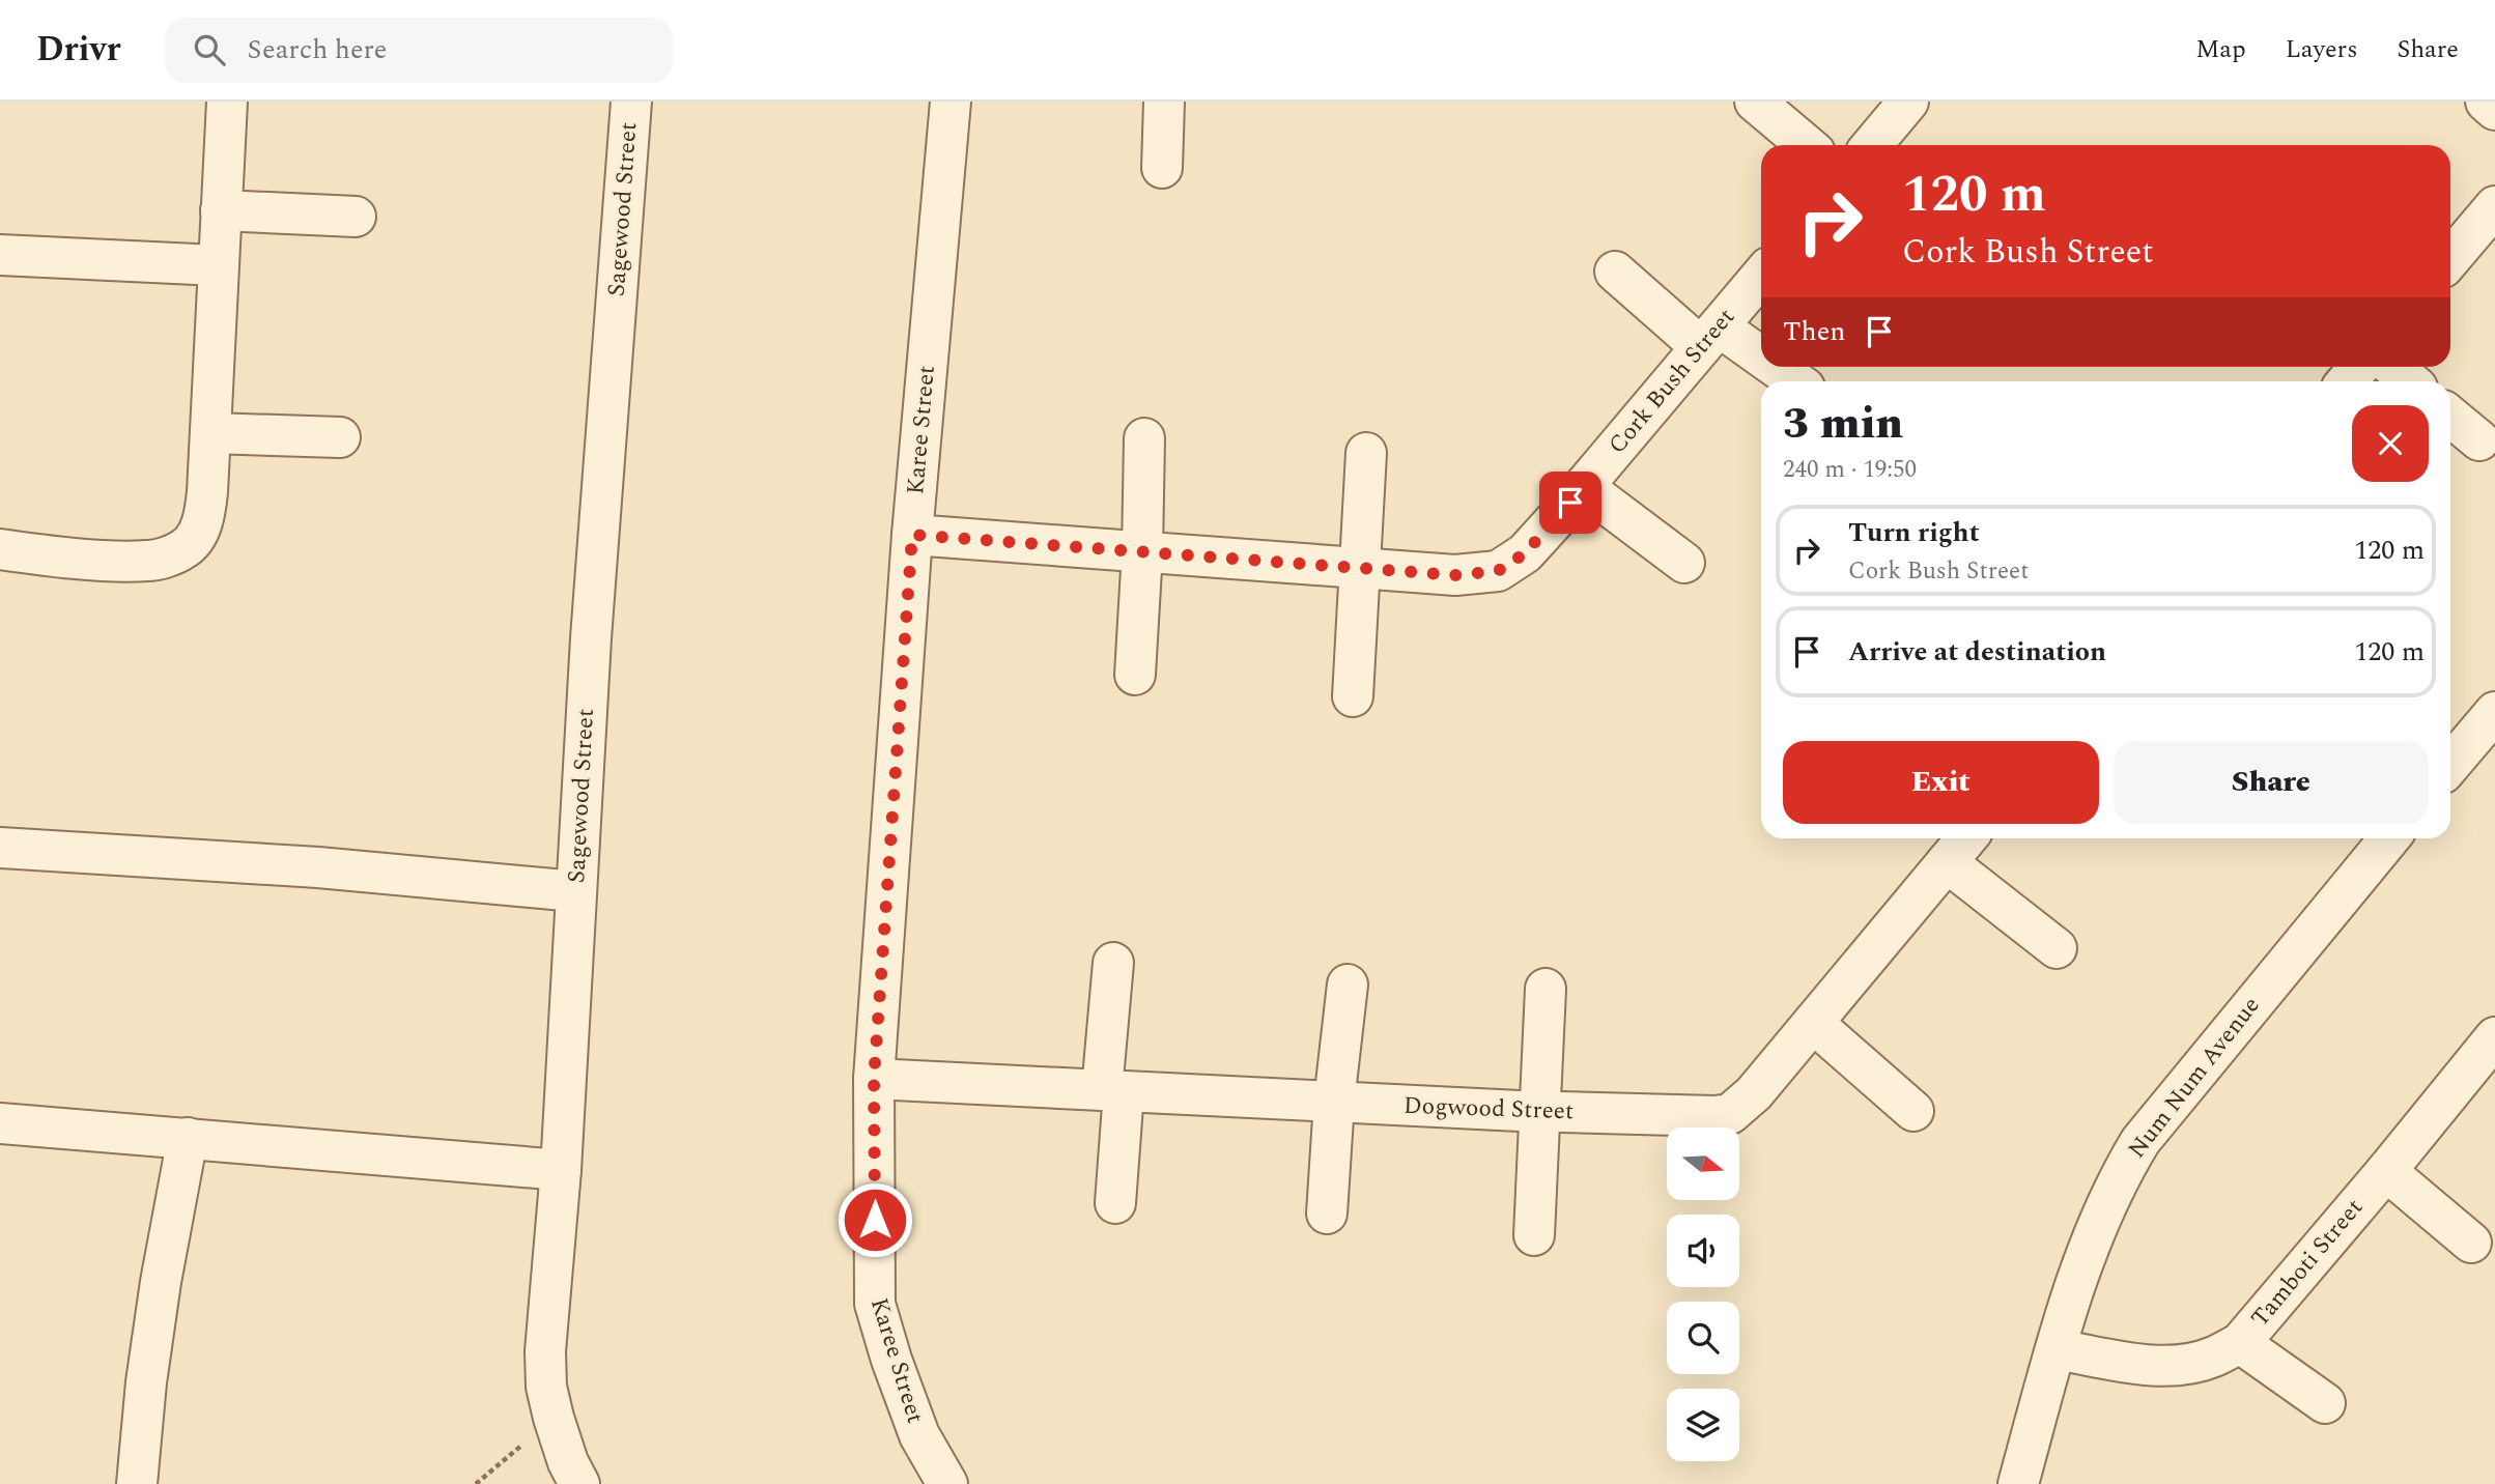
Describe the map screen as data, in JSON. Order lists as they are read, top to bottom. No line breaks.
{"streets":{"street":["Sagewood Street","Cork Bush Street","Karee Street","Num Num Avenue","Dogwood Street","Tamboti Street"]},"crossings":[["Cork Bush Street","Karee Street"],["Karee Street","Dogwood Street"],["Num Num Avenue","Tamboti Street"]],"north":"right","page":{"header":"Drivr","search":"Search here","nav":["Map","Layers","Share"],"turn":["120 m","Cork Bush Street"],"then":"Then","heading":["3 min","240 m · 19:50"],"list":[{"name":"Turn right","note":"Cork Bush Street","value":"120 m"},{"name":"Arrive at destination","value":"120 m"}],"buttons":["Exit","Share"]}}
